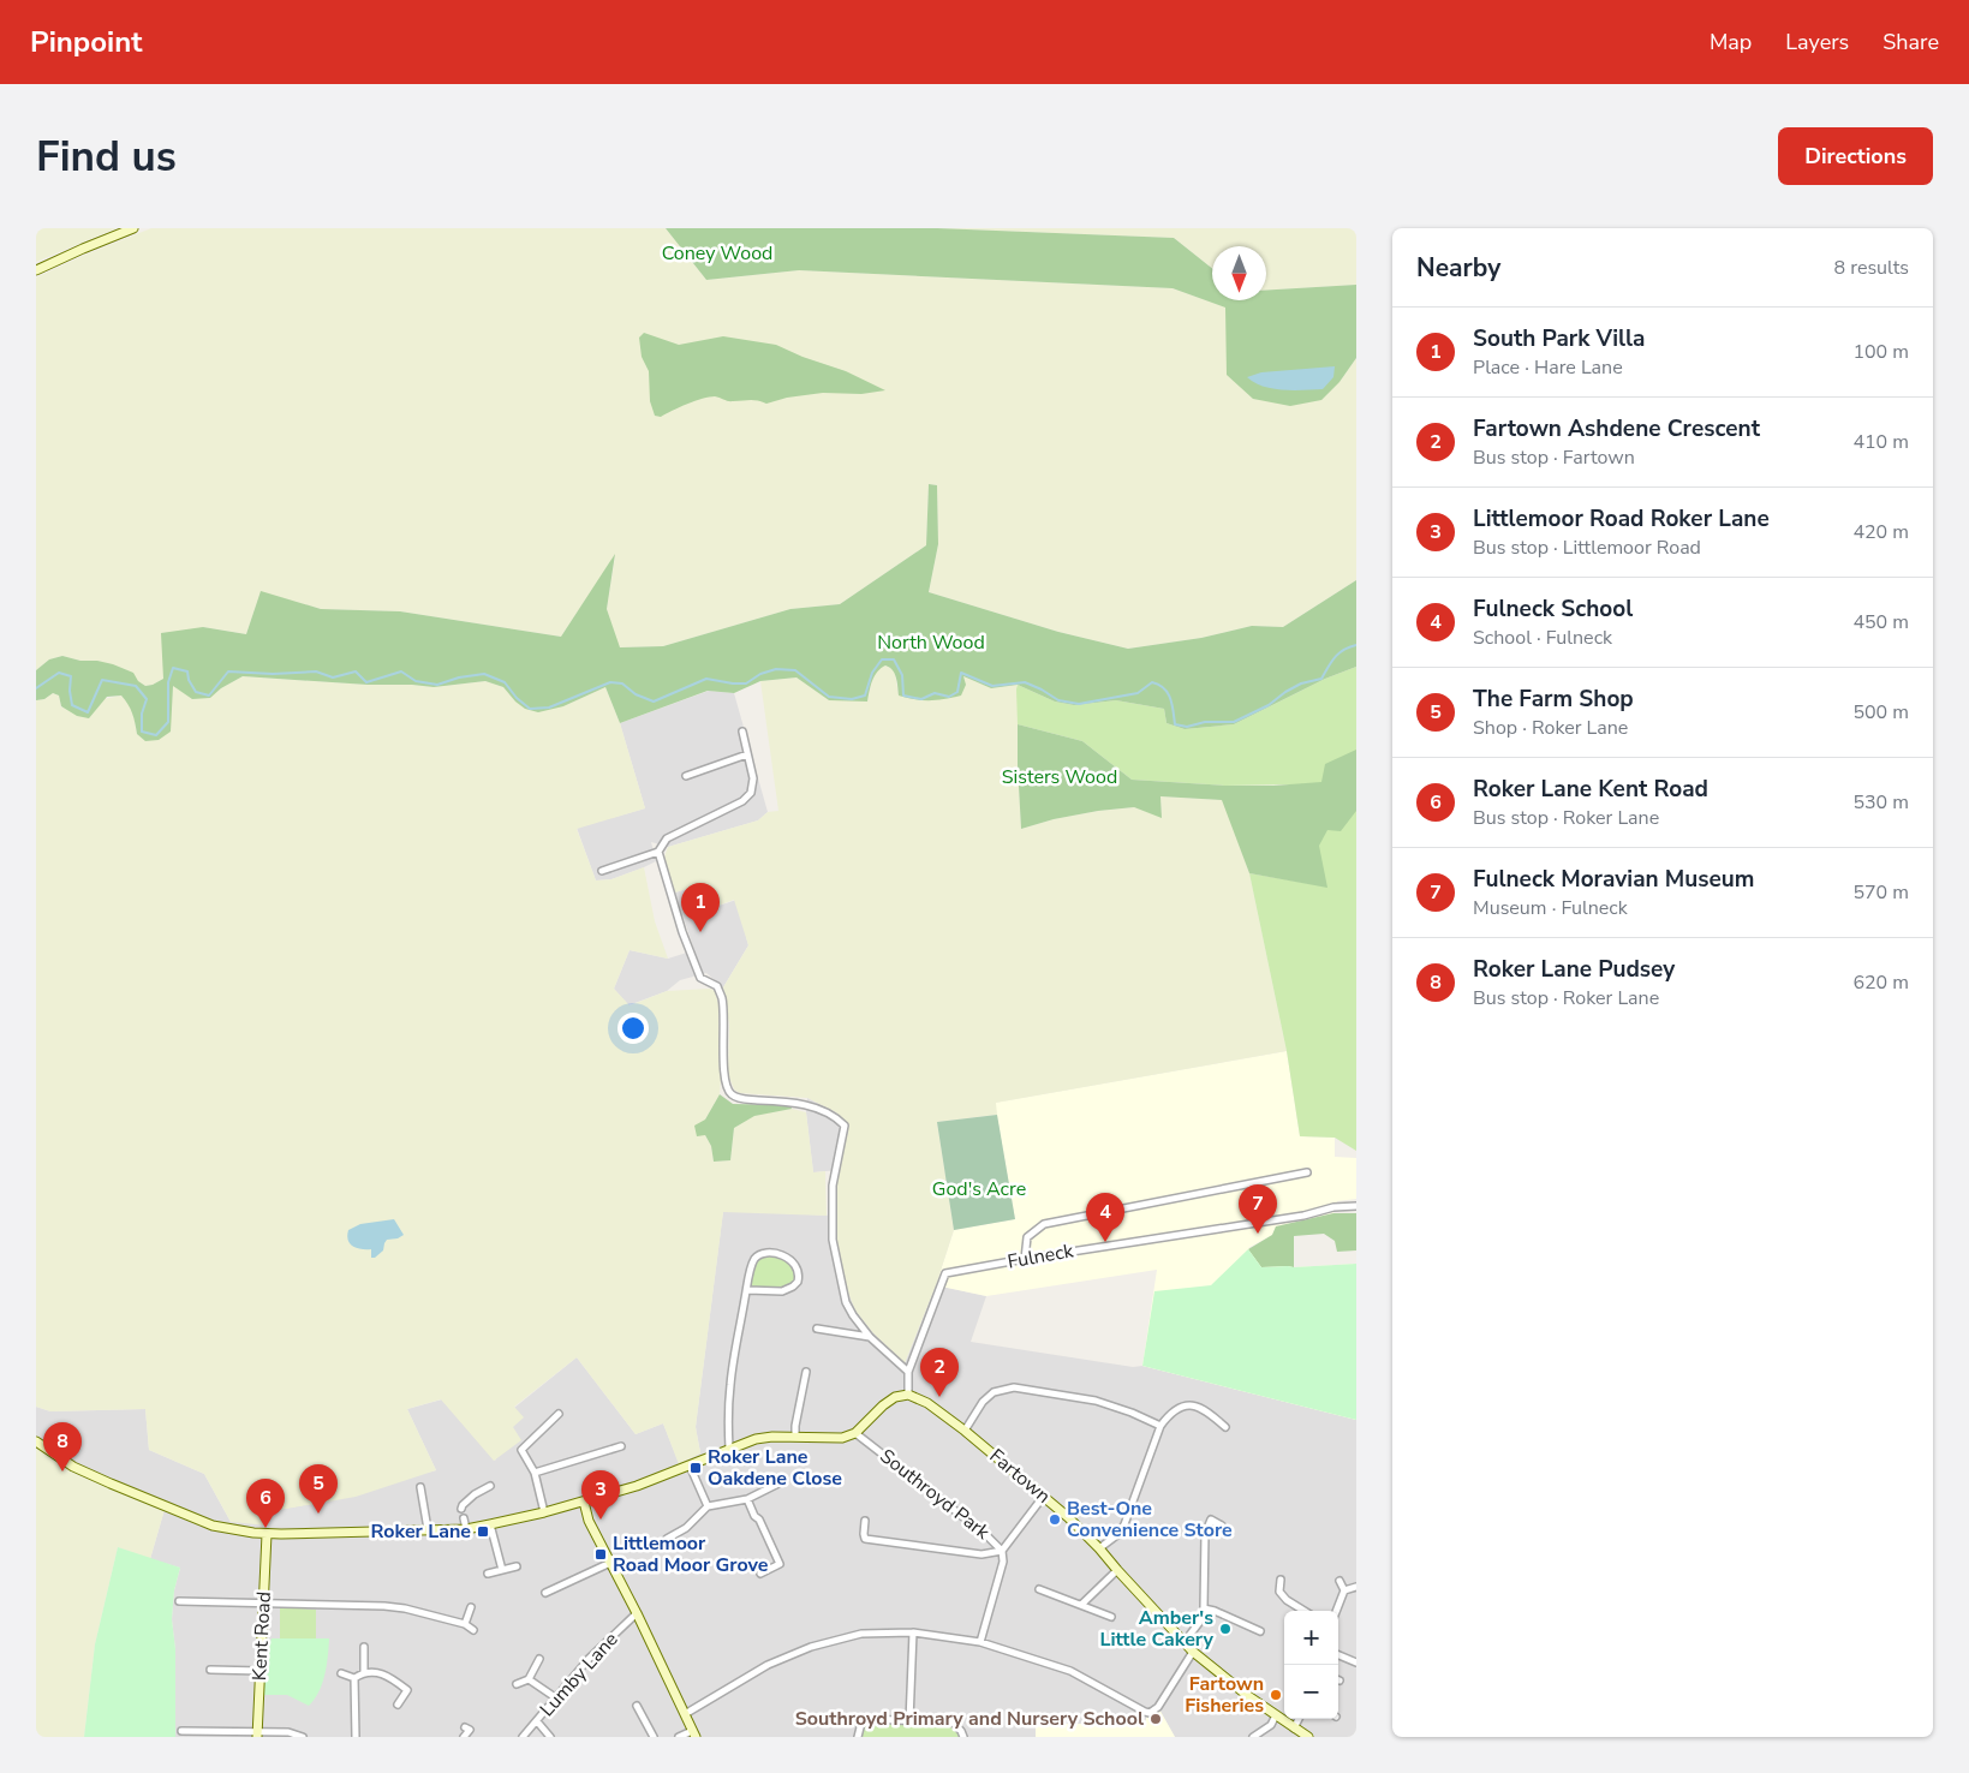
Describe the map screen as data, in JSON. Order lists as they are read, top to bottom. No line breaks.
{"streets":{"street":["Fulneck","Fartown","Southroyd Park","Kent Road","Lumby Lane"]},"crossings":[["Fulneck","Fartown"]],"parks":["Coney Wood","North Wood","Sisters Wood","God's Acre"],"places":{"transit":["Roker Lane Oakdene Close","Roker Lane","Littlemoor Road Moor Grove"],"other":["Best-One Convenience Store","Amber's Little Cakery","Fartown Fisheries","Southroyd Primary and Nursery School"]},"north":"bottom","page":{"header":"Pinpoint","nav":["Map","Layers","Share"],"buttons":"Directions","title":"Find us","heading":["Nearby","8 results"],"list":[{"mark":"1","name":"South Park Villa","note":"Place · Hare Lane","value":"100 m"},{"mark":"2","name":"Fartown Ashdene Crescent","note":"Bus stop · Fartown","value":"410 m"},{"mark":"3","name":"Littlemoor Road Roker Lane","note":"Bus stop · Littlemoor Road","value":"420 m"},{"mark":"4","name":"Fulneck School","note":"School · Fulneck","value":"450 m"},{"mark":"5","name":"The Farm Shop","note":"Shop · Roker Lane","value":"500 m"},{"mark":"6","name":"Roker Lane Kent Road","note":"Bus stop · Roker Lane","value":"530 m"},{"mark":"7","name":"Fulneck Moravian Museum","note":"Museum · Fulneck","value":"570 m"},{"mark":"8","name":"Roker Lane Pudsey","note":"Bus stop · Roker Lane","value":"620 m"}],"pins":["1","7","4","2","8","5","3","6"],"map_buttons":["+","−"]}}
